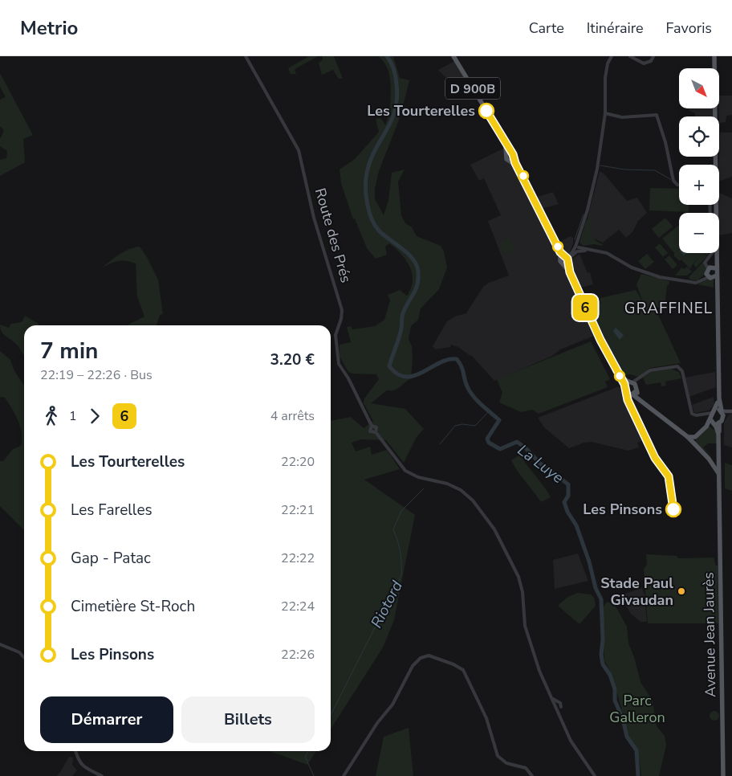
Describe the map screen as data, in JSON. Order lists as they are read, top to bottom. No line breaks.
{"streets":{"main road":["D 900B","Avenue Jean Jaurès"],"street":["Route des Prés"]},"districts":["GRAFFINEL"],"water":["La Luye","Riotord"],"parks":["Parc Galleron"],"places":["Les Tourterelles","Les Pinsons","Stade Paul Givaudan"],"lines":["bus line 6"],"north":"bottom right","page":{"header":"Metrio","nav":["Carte","Itinéraire","Favoris"],"on_map":"6","map_buttons":["+","−"],"heading":["7 min","22:19 – 22:26 · Bus","3.20 €"],"legs":["1","6","4 arrêts"],"list":[{"name":"Les Tourterelles","value":"22:20"},{"name":"Les Farelles","value":"22:21"},{"name":"Gap - Patac","value":"22:22"},{"name":"Cimetière St-Roch","value":"22:24"},{"name":"Les Pinsons","value":"22:26"}],"buttons":["Démarrer","Billets"]}}
